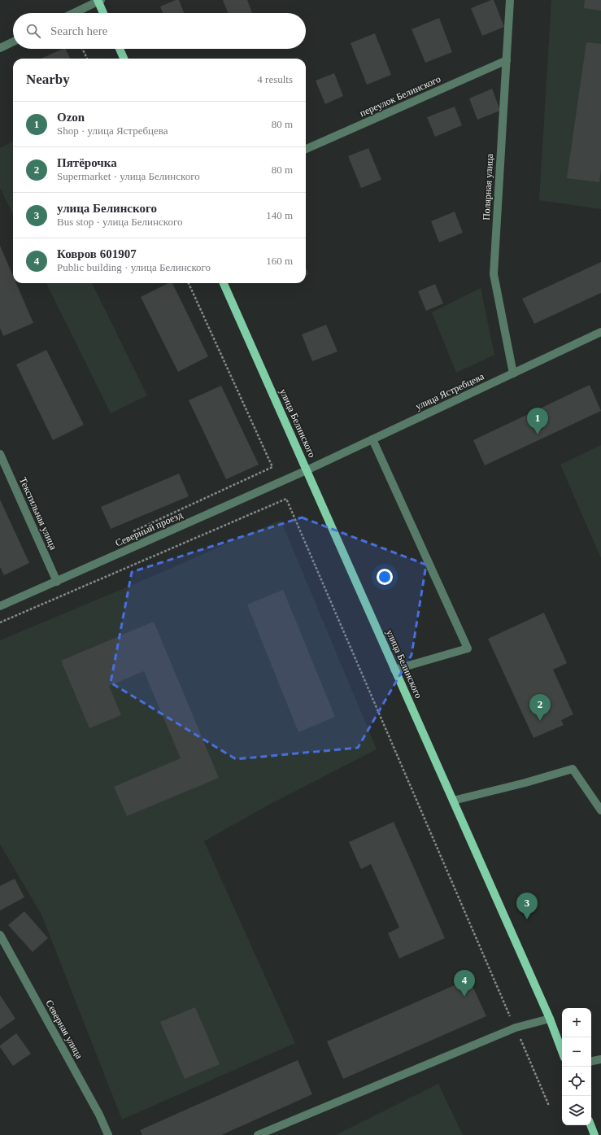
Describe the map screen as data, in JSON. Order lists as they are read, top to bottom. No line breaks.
{"streets":{"main road":["улица Белинского"],"street":["переулок Белинского","Полярная улица","улица Ястребцева","Текстильная улица","Северный проезд","Северная улица"]},"crossings":[["переулок Белинского","Полярная улица"],["Полярная улица","улица Ястребцева"],["улица Ястребцева","улица Белинского"],["улица Ястребцева","Северный проезд"],["улица Белинского","Северный проезд"],["Текстильная улица","Северный проезд"]],"page":{"search":"Search here","heading":["Nearby","4 results"],"list":[{"mark":"1","name":"Ozon","note":"Shop · улица Ястребцева","value":"80 m"},{"mark":"2","name":"Пятёрочка","note":"Supermarket · улица Белинского","value":"80 m"},{"mark":"3","name":"улица Белинского","note":"Bus stop · улица Белинского","value":"140 m"},{"mark":"4","name":"Ковров 601907","note":"Public building · улица Белинского","value":"160 m"}],"pins":["1","2","3","4"],"map_buttons":["+","−"]}}
